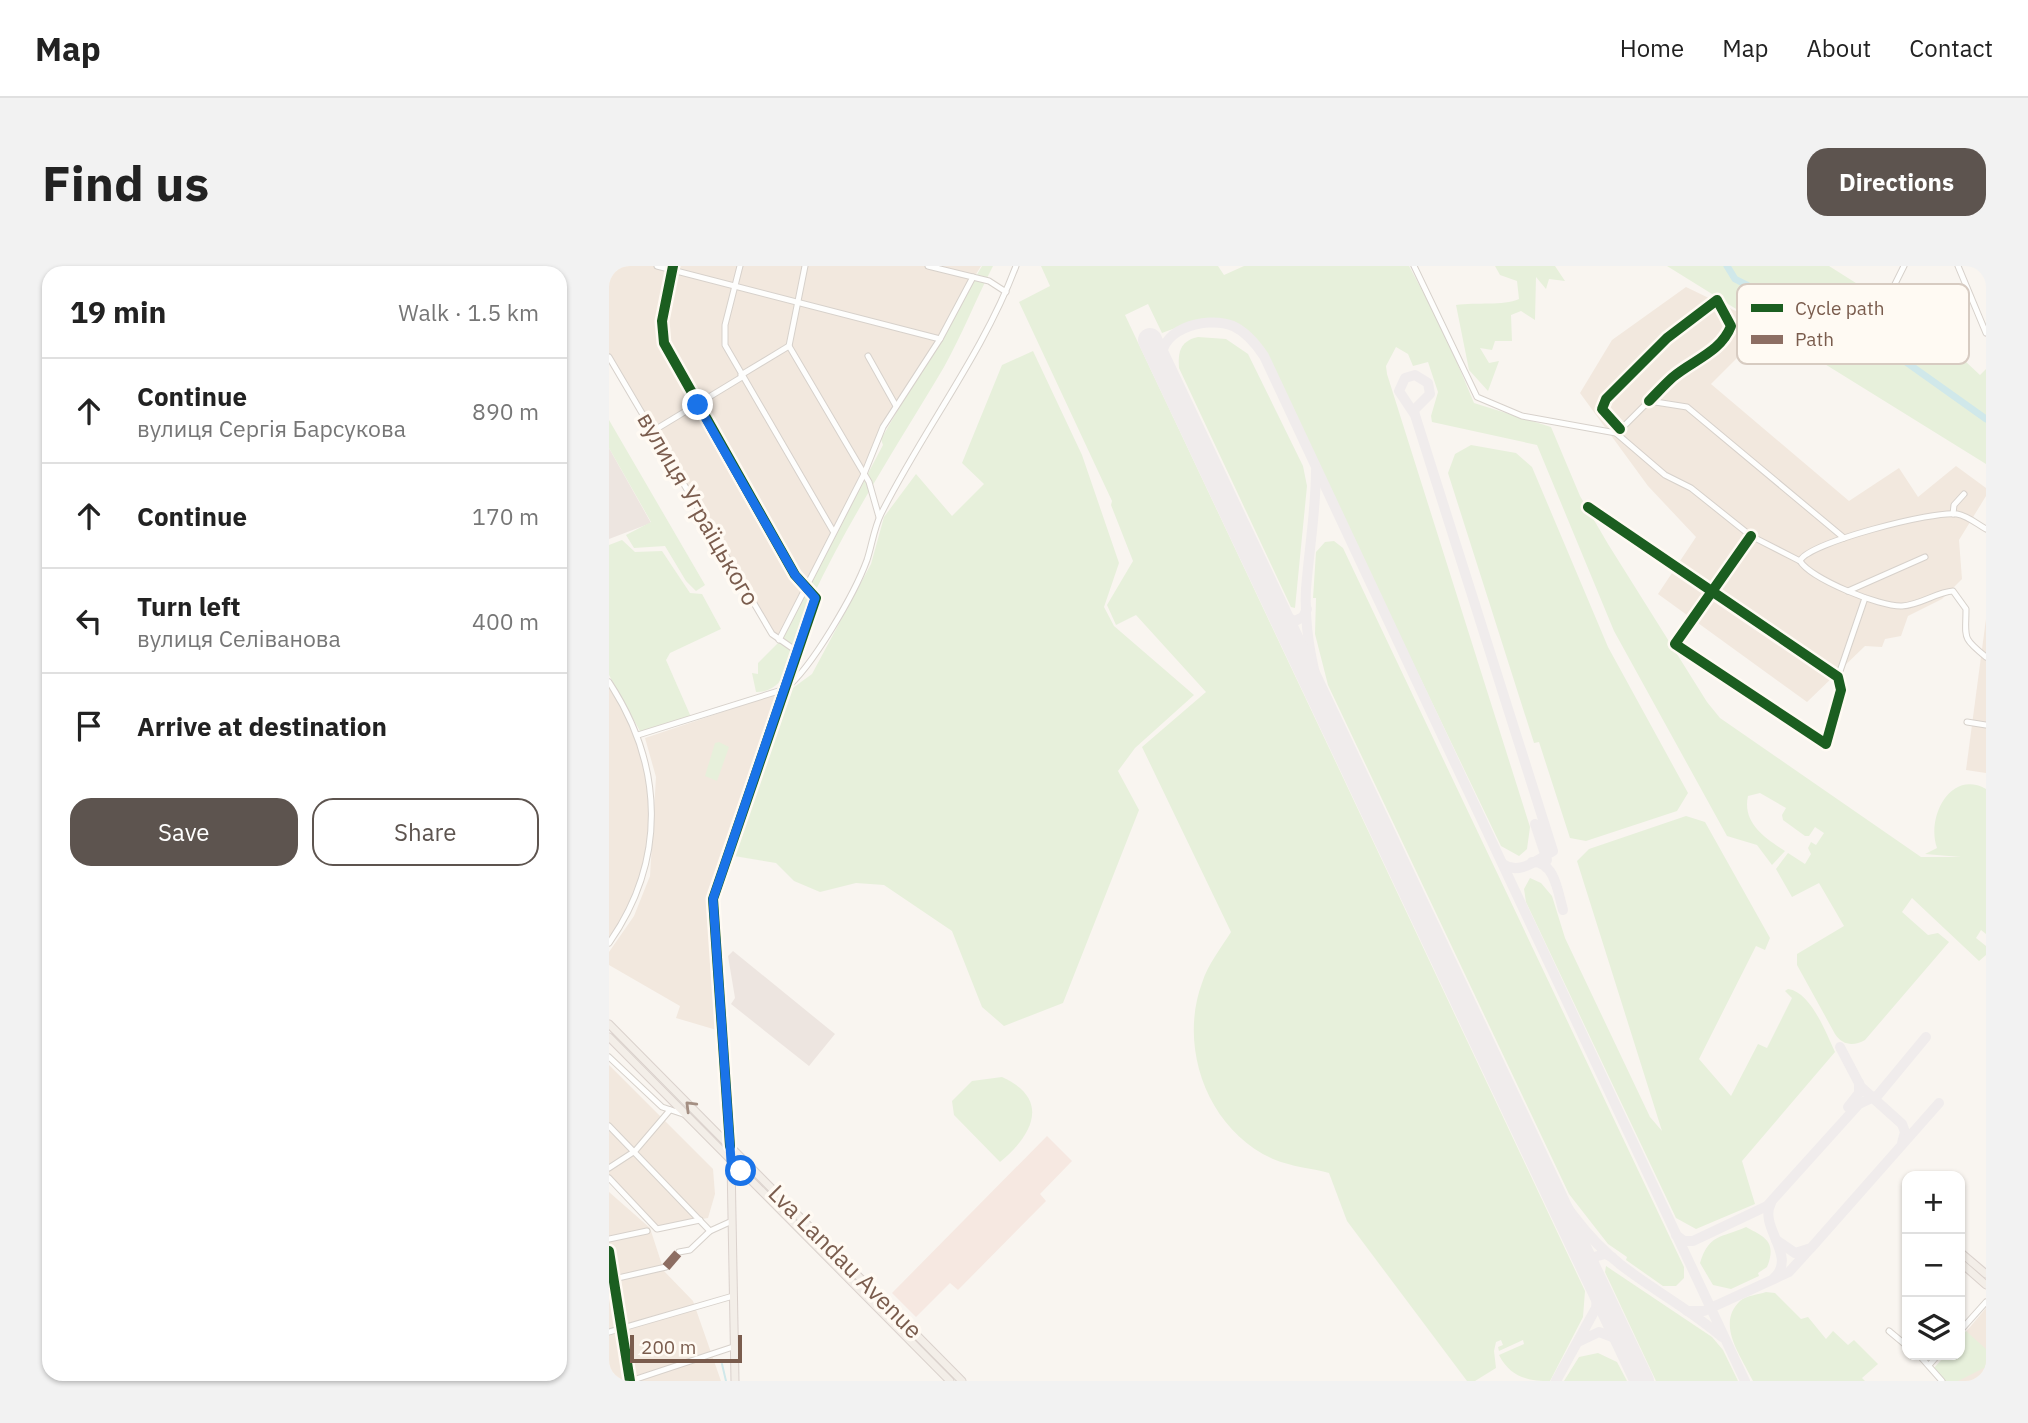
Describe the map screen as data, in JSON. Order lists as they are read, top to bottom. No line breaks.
{"streets":{"main road":["Lva Landau Avenue"],"street":["вулиця Уграїцького"]},"legend":["Cycle path","Path"],"scale_bar":"200 m","page":{"header":"Map","nav":["Home","Map","About","Contact"],"buttons":["Directions",["Save","Share"]],"title":"Find us","heading":["19 min","Walk · 1.5 km"],"list":[["Continue","вулиця Сергія Барсукова","890 m"],["Continue","170 m"],["Turn left","вулиця Селіванова","400 m"],"Arrive at destination"],"map_buttons":["+","−"],"scale":"200 m"}}
